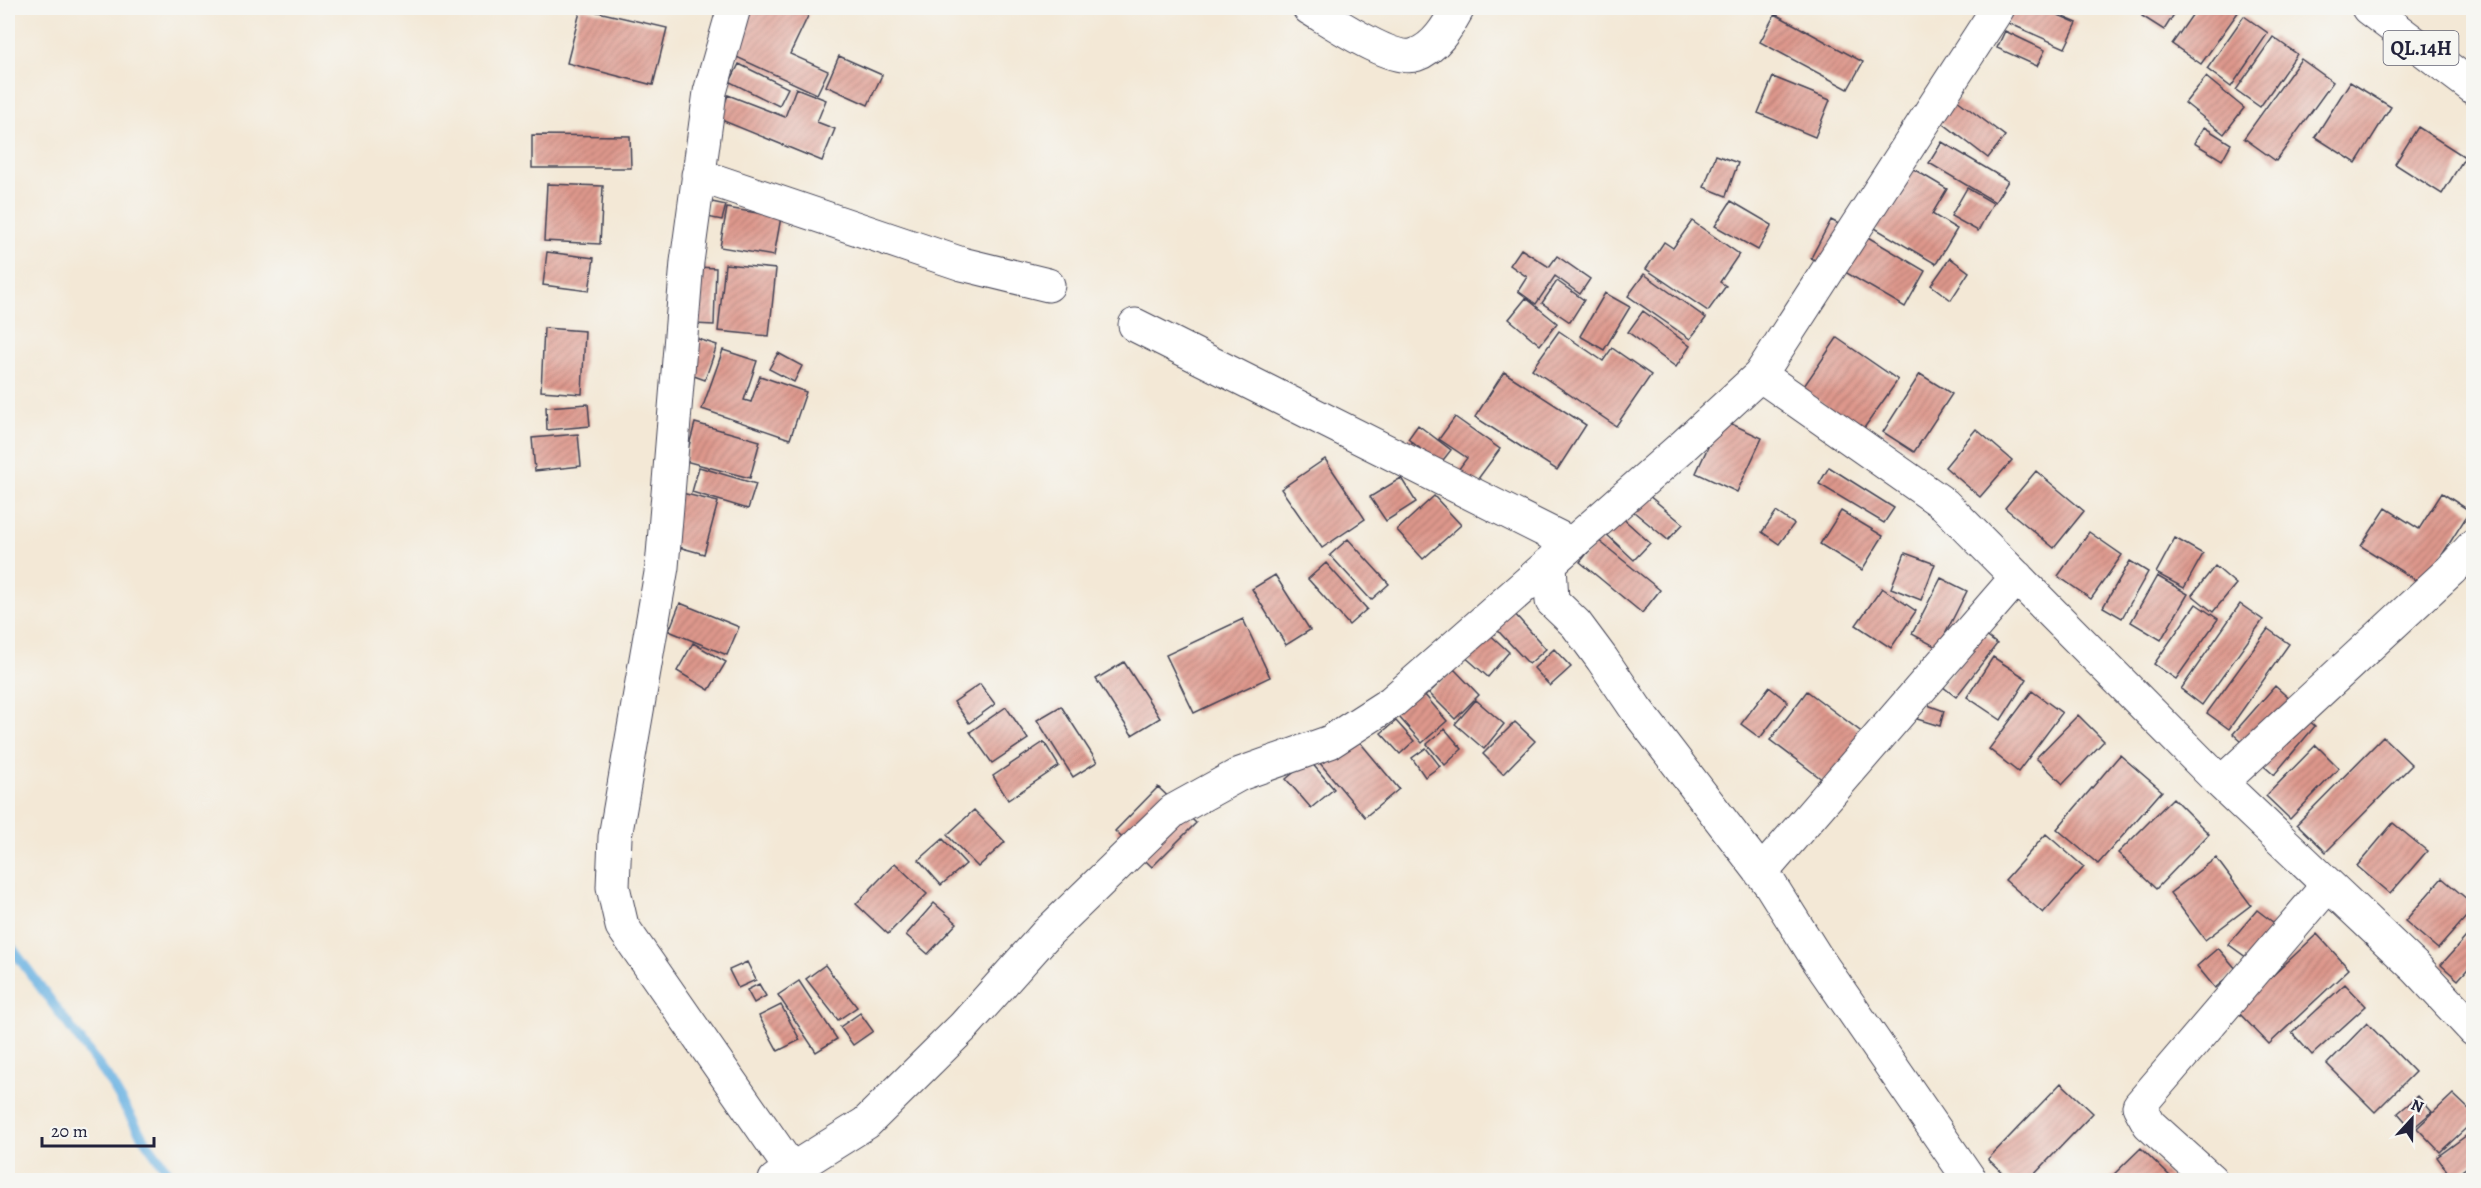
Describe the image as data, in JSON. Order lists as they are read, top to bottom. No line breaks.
{"streets":{"street":["QL.14H"]},"scale_bar":"20 m","north":"top"}
